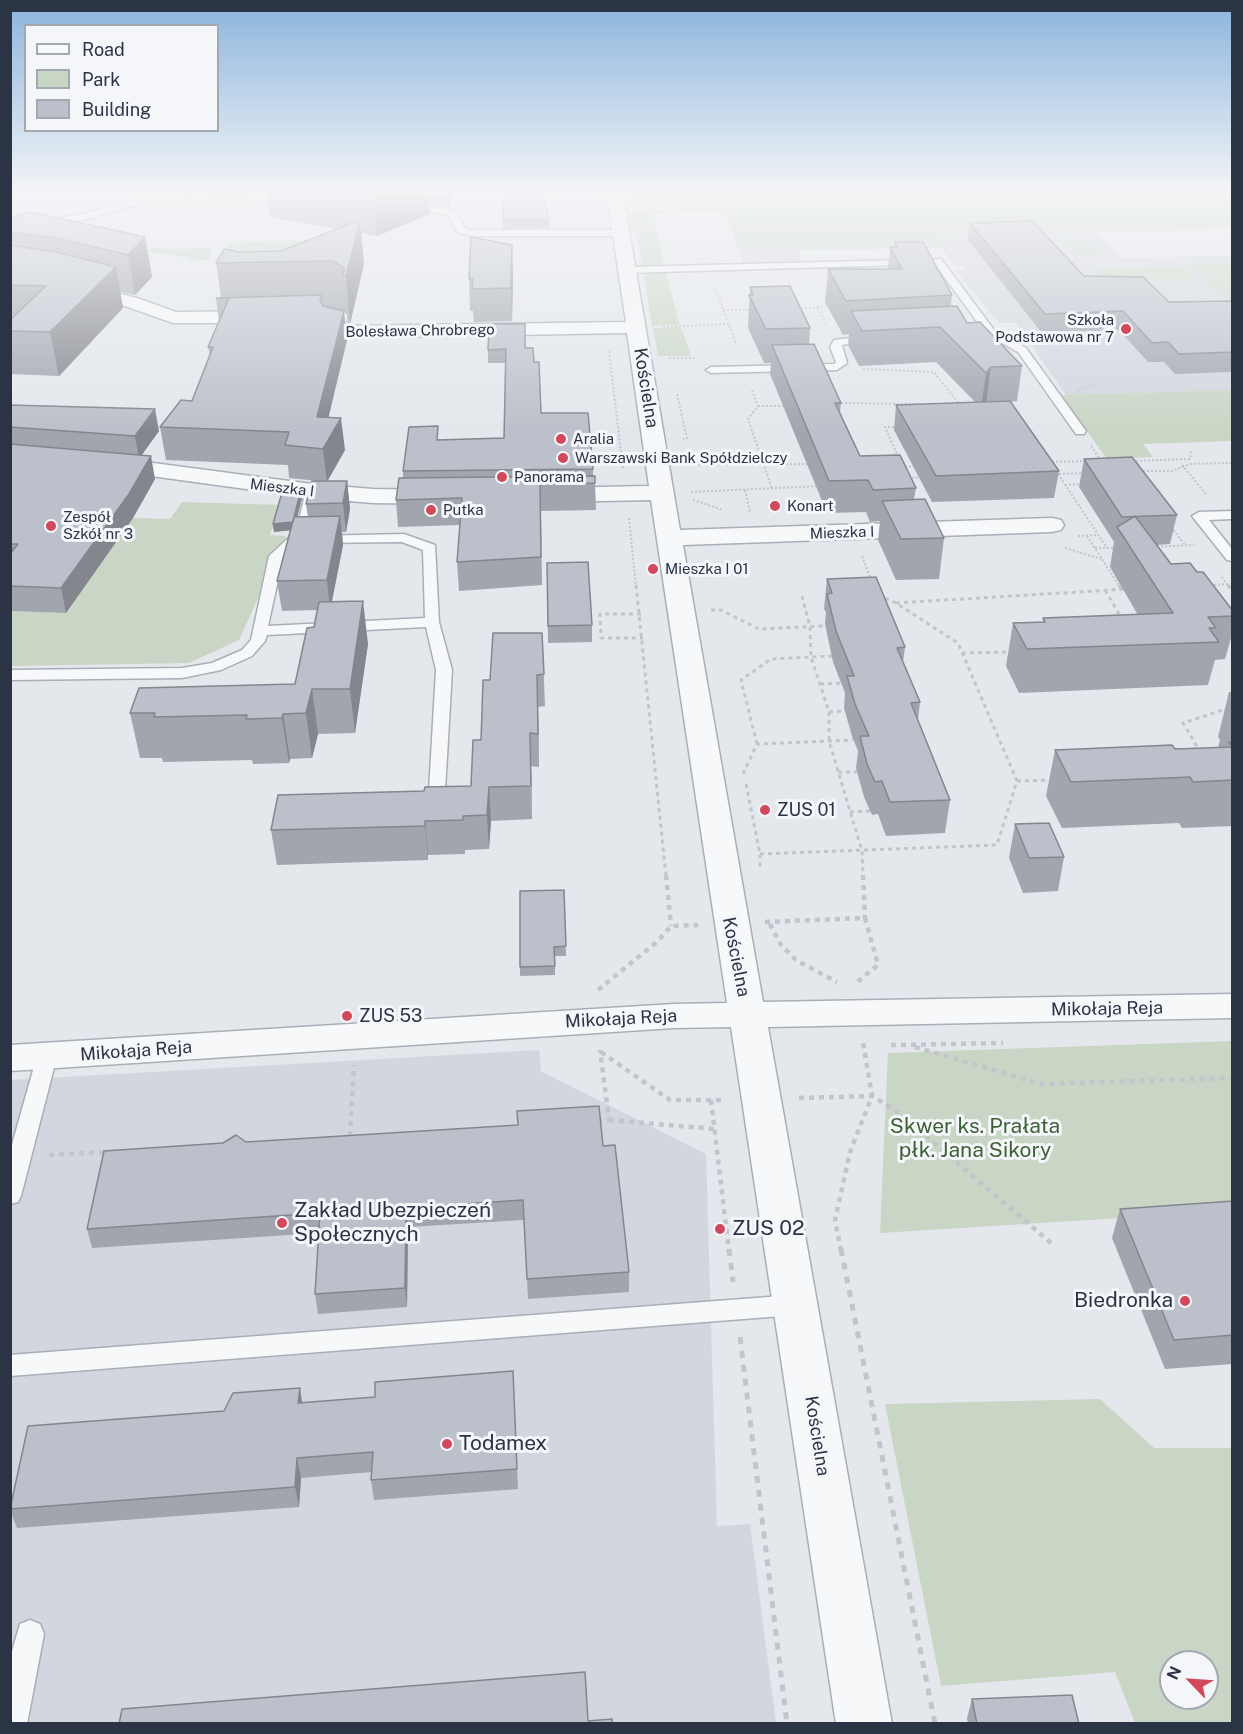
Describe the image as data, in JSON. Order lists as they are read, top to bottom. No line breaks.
{"streets":{"street":["Bolesława Chrobrego","Kościelna","Mieszka I","Mikołaja Reja"]},"crossings":[["Bolesława Chrobrego","Kościelna"],["Kościelna","Mieszka I"],["Kościelna","Mikołaja Reja"]],"parks":["Skwer ks. Prałata płk. Jana Sikory"],"places":["Szkoła Podstawowa nr 7","Aralia","Warszawski Bank Spółdzielczy","Panorama","Konart","Putka","Zespół Szkół nr 3","Mieszka I 01","ZUS 01","ZUS 53","Zakład Ubezpieczeń Społecznych","ZUS 02","Biedronka","Todamex"],"legend":["Road","Park","Building"],"north":"top left"}
